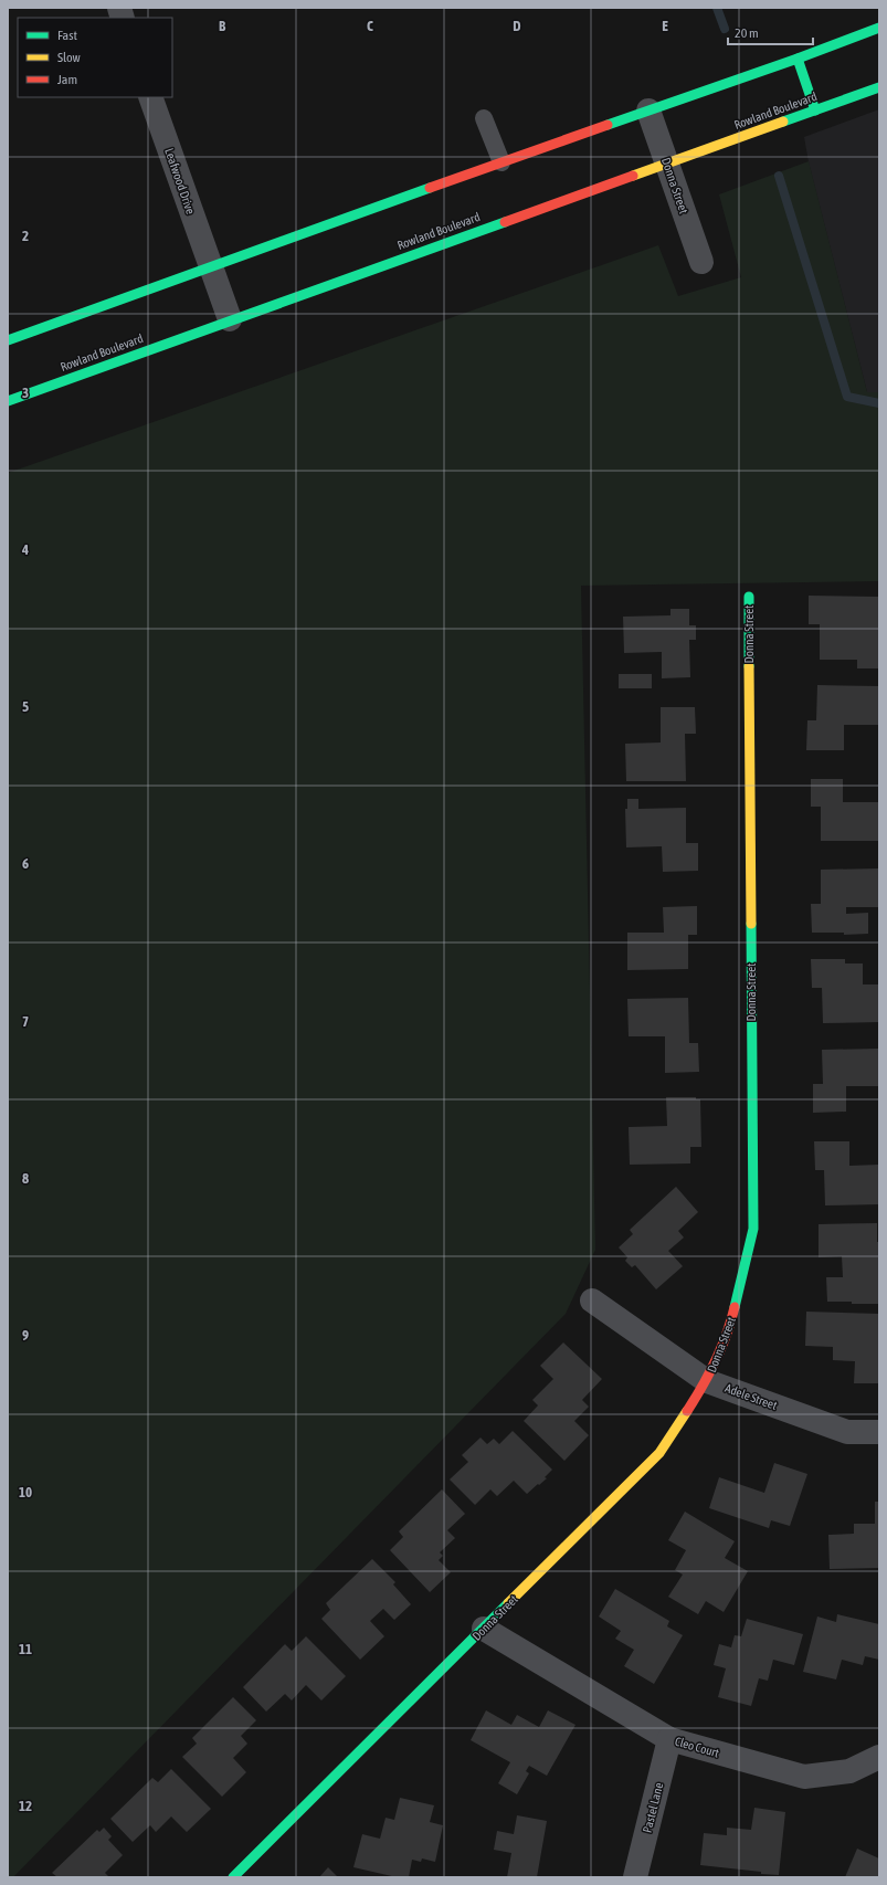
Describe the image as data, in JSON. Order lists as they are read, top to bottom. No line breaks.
{"streets":{"main road":["Rowland Boulevard","Donna Street"],"street":["Leafwood Drive","Adele Street","Cleo Court","Pastel Lane"]},"crossings":[["Rowland Boulevard","Leafwood Drive"],["Rowland Boulevard","Donna Street"],["Donna Street","Adele Street"],["Donna Street","Cleo Court"],["Cleo Court","Pastel Lane"]],"legend":["Fast","Slow","Jam"],"scale_bar":"20 m","grid":{"columns":["B","C","D","E"],"rows":["2","3","4","5","6","7","8","9","10","11","12"]}}
